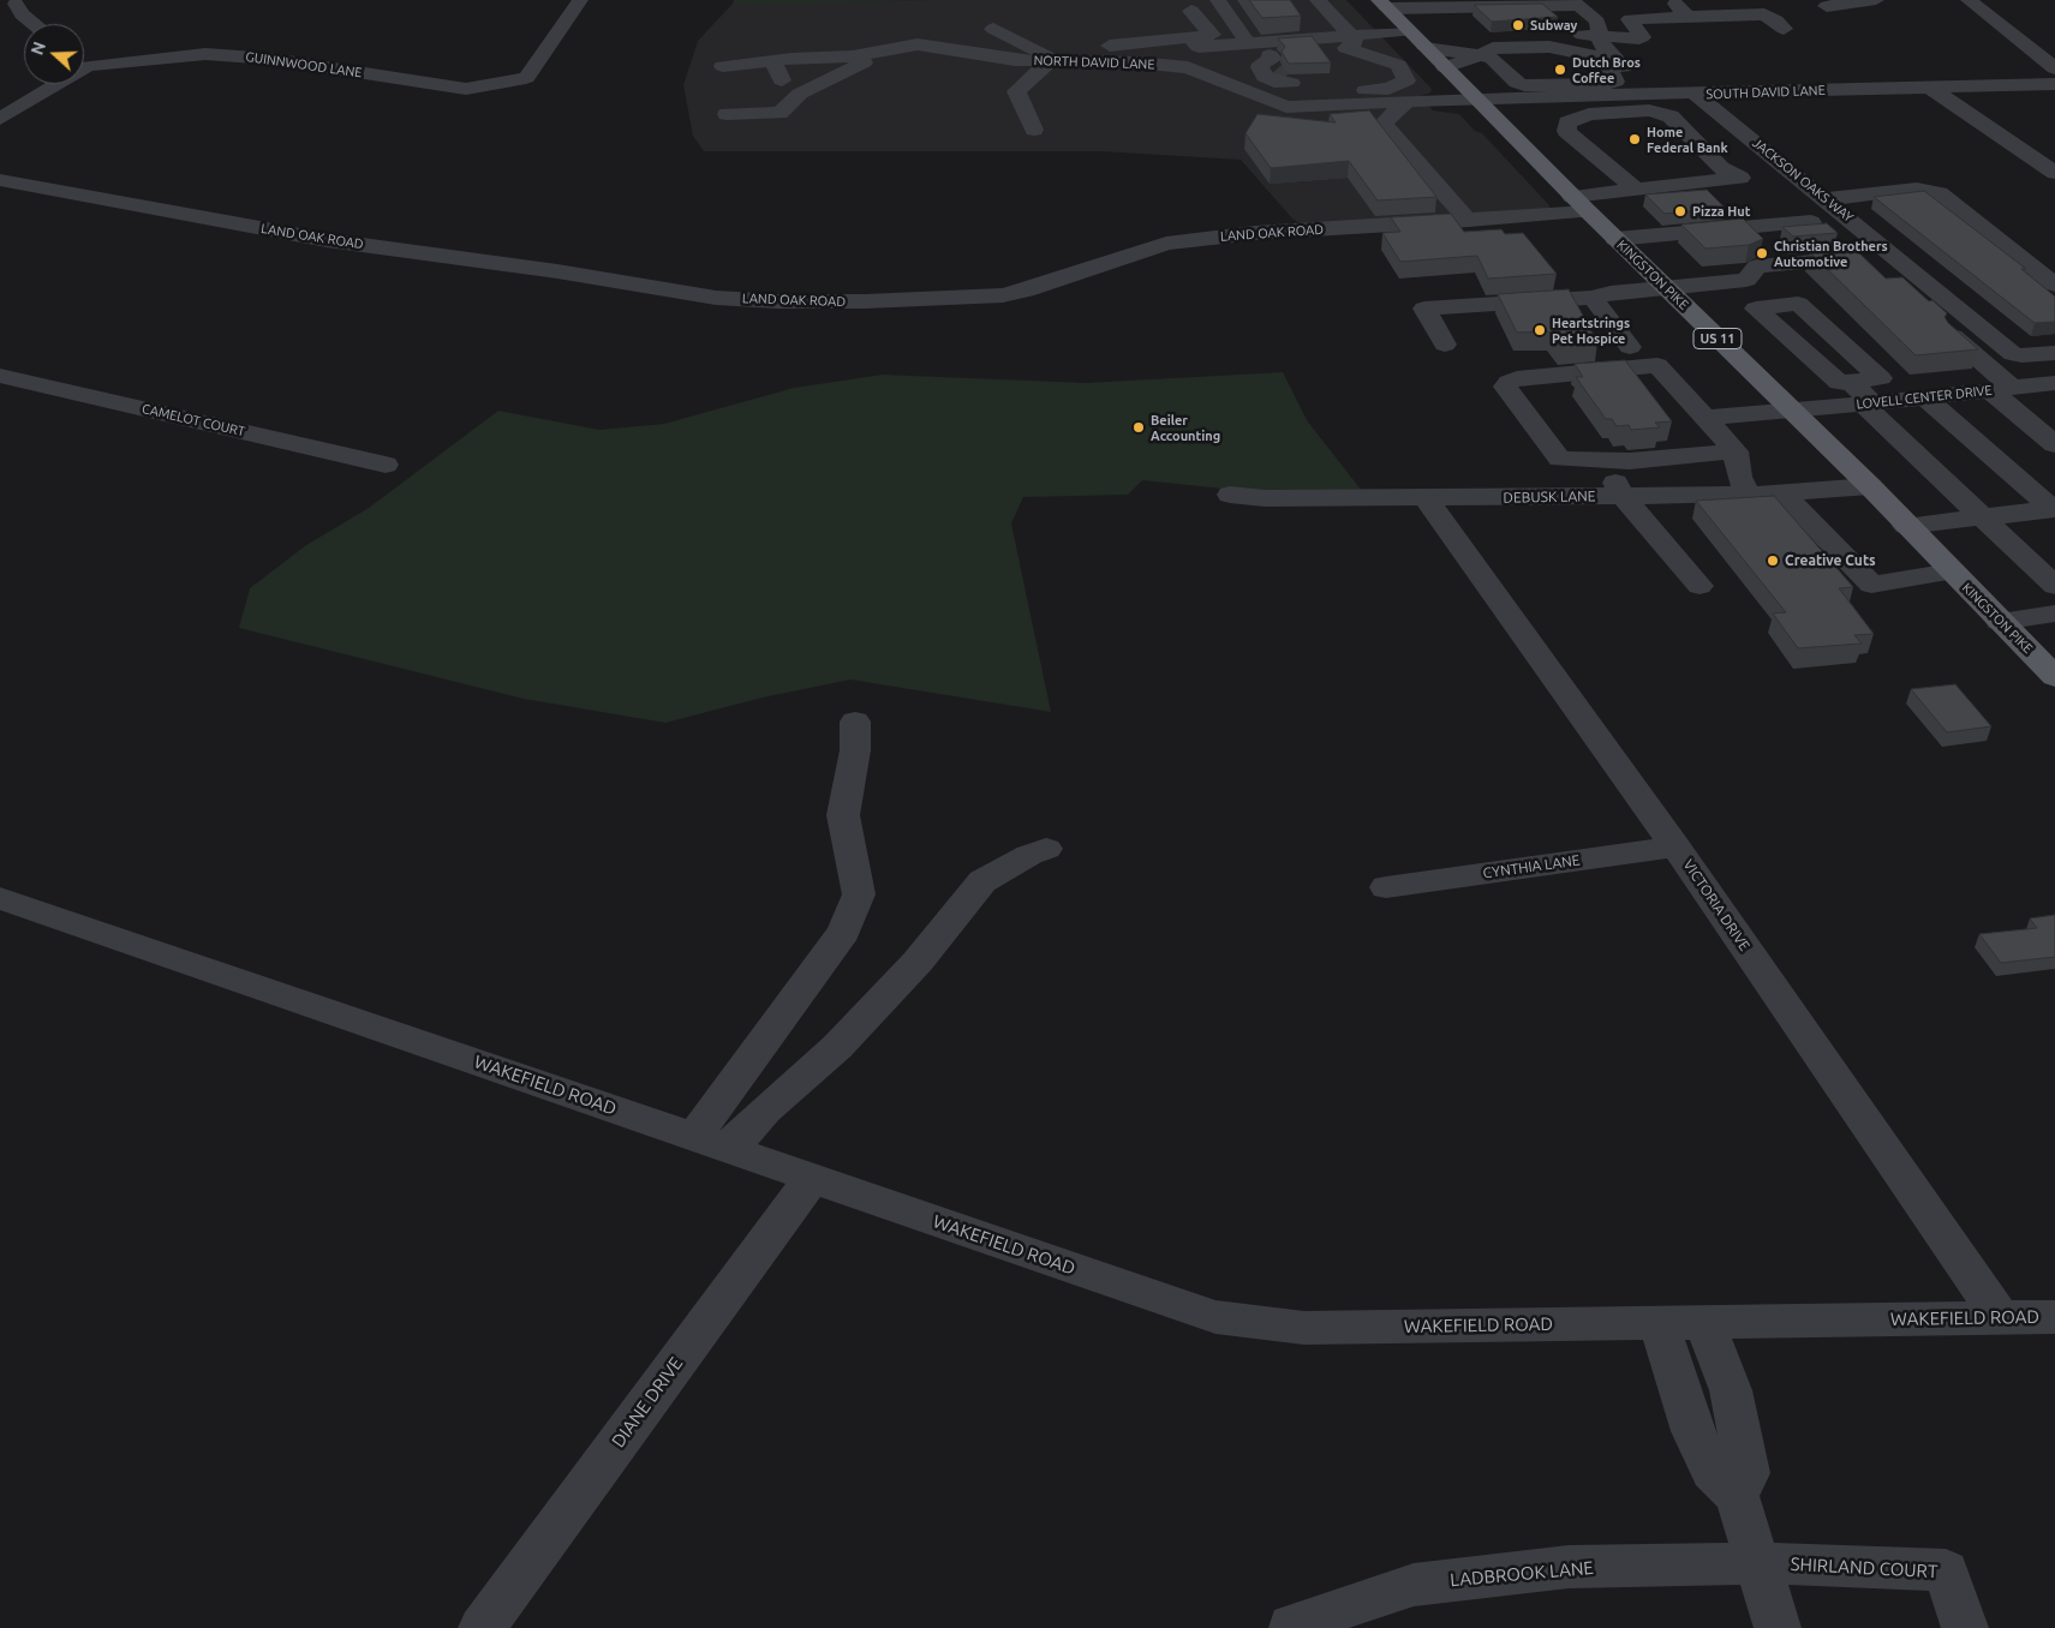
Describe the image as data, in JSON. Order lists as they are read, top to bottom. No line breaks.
{"streets":{"main road":["KINGSTON PIKE","US 11"],"street":["NORTH DAVID LANE","GUINNWOOD LANE","SOUTH DAVID LANE","JACKSON OAKS WAY","LAND OAK ROAD","LOVELL CENTER DRIVE","CAMELOT COURT","DEBUSK LANE","CYNTHIA LANE","VICTORIA DRIVE","WAKEFIELD ROAD","DIANE DRIVE","SHIRLAND COURT","LADBROOK LANE"]},"crossings":[["NORTH DAVID LANE","SOUTH DAVID LANE"],["NORTH DAVID LANE","KINGSTON PIKE"],["SOUTH DAVID LANE","JACKSON OAKS WAY"],["SOUTH DAVID LANE","LAND OAK ROAD"],["SOUTH DAVID LANE","KINGSTON PIKE"],["LAND OAK ROAD","KINGSTON PIKE"],["KINGSTON PIKE","LOVELL CENTER DRIVE"],["KINGSTON PIKE","DEBUSK LANE"],["DEBUSK LANE","VICTORIA DRIVE"],["CYNTHIA LANE","VICTORIA DRIVE"],["VICTORIA DRIVE","WAKEFIELD ROAD"],["WAKEFIELD ROAD","DIANE DRIVE"],["SHIRLAND COURT","LADBROOK LANE"]],"places":["Subway","Dutch Bros Coffee","Home Federal Bank","Pizza Hut","Christian Brothers Automotive","Heartstrings Pet Hospice","Beiler Accounting","Creative Cuts"],"north":"left"}
